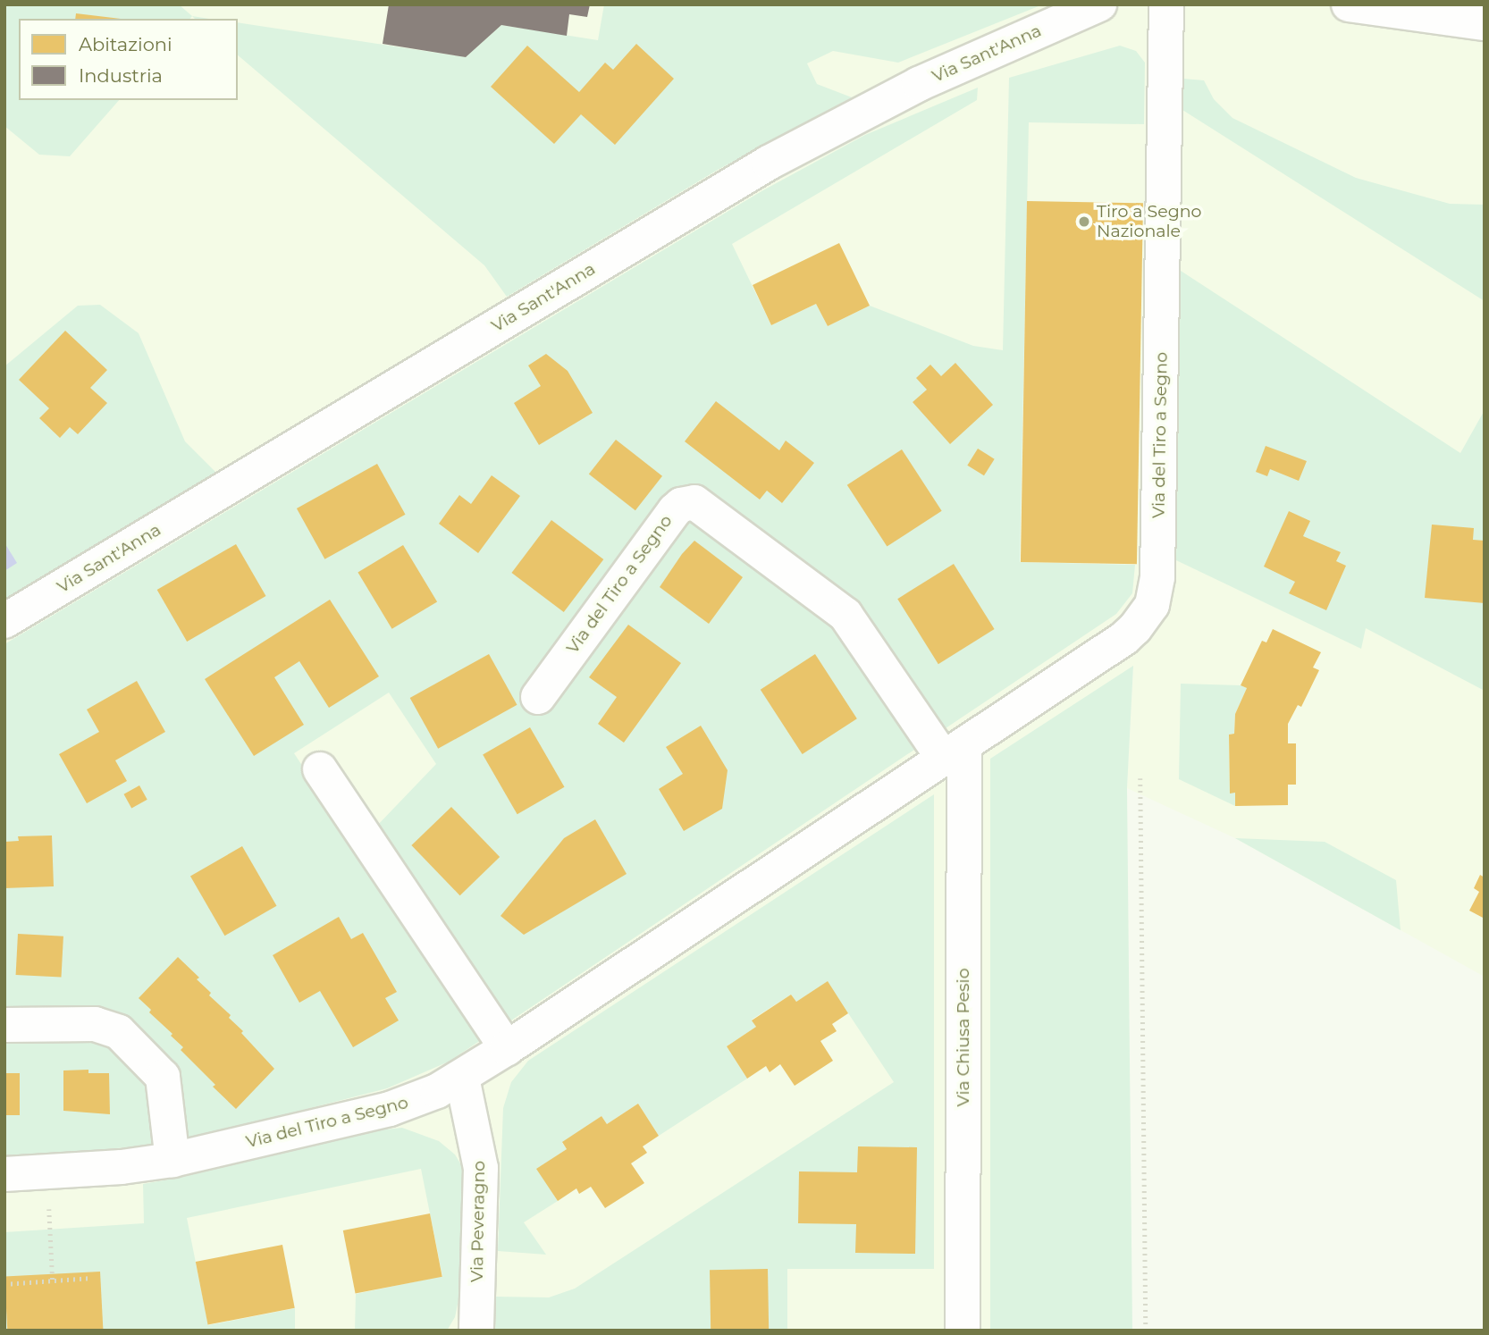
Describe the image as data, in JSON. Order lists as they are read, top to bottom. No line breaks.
{"streets":{"street":["Via Sant'Anna","Via del Tiro a Segno","Via Chiusa Pesio","Via Peveragno"]},"crossings":[["Via del Tiro a Segno","Via Chiusa Pesio"],["Via del Tiro a Segno","Via Peveragno"]],"places":["Tiro a Segno Nazionale"],"legend":["Abitazioni","Industria"]}
